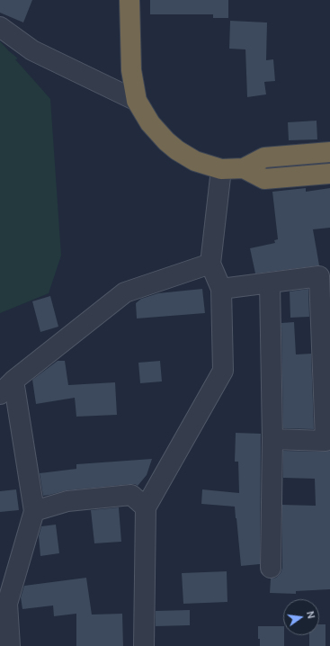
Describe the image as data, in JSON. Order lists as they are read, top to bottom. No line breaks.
{"north":"right"}
